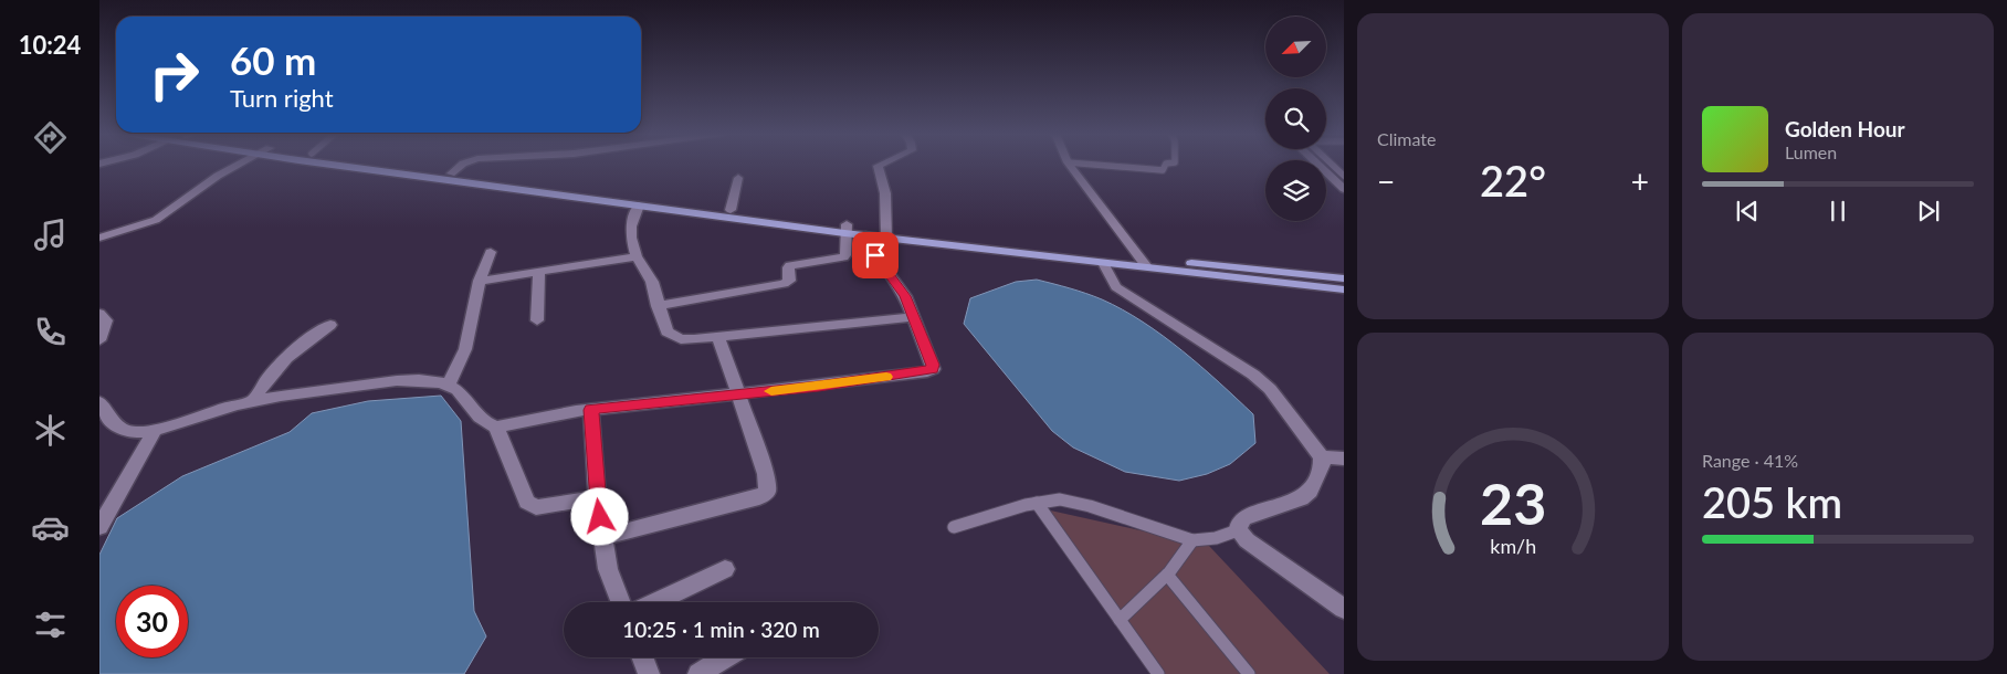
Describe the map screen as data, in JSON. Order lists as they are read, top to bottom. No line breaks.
{"north":"bottom left","page":{"tabs":"10:24","tile":["Climate",["Range · 41%","205 km"]],"turn":["60 m","Turn right"],"song":["Golden Hour","Lumen"],"heat":["−","22°","+"],"limit":"30","trip":"10:25 · 1 min · 320 m","gauge":["23","km/h"]}}
